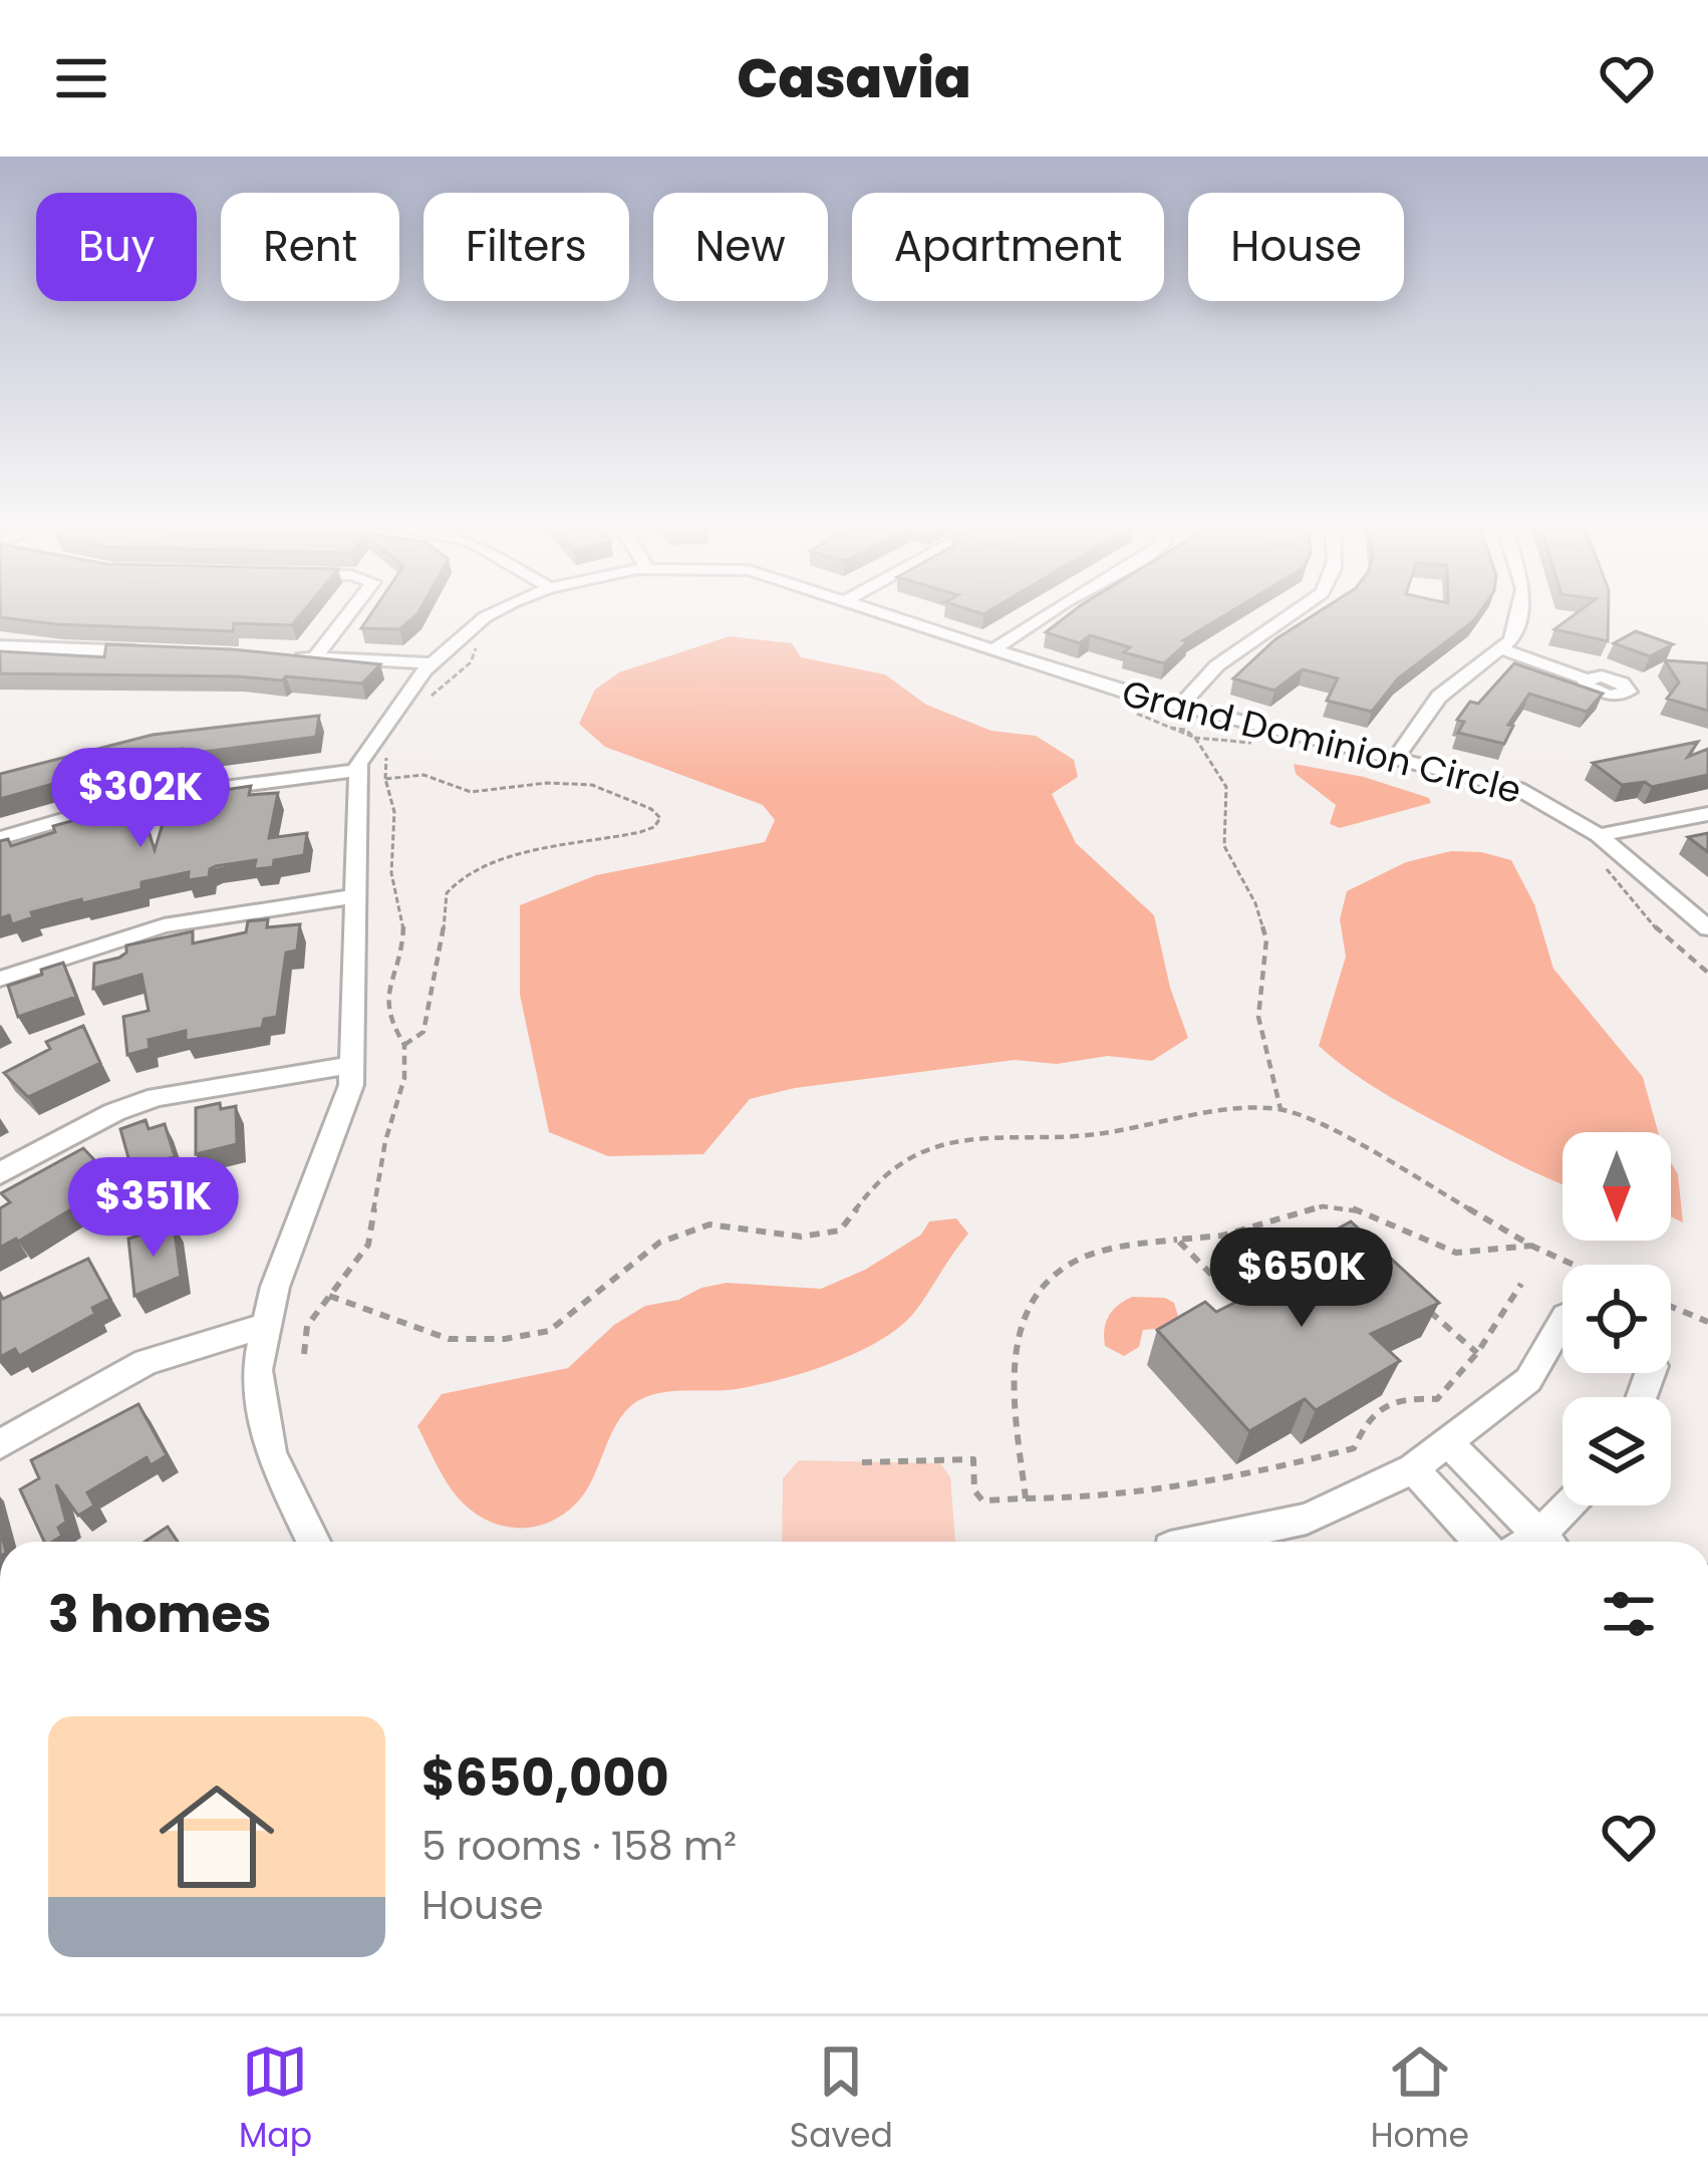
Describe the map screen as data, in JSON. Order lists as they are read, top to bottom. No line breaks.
{"streets":{"street":["Grand Dominion Circle"]},"north":"bottom","page":{"header":"Casavia","chip":["Buy","Rent","Filters","New","Apartment","House"],"price":["$302K","$351K","$650K"],"heading":"3 homes","list":[{"name":"$650,000","note":"5 rooms · 158 m² · House"}],"tabs":["Map","Saved","Home"]}}
